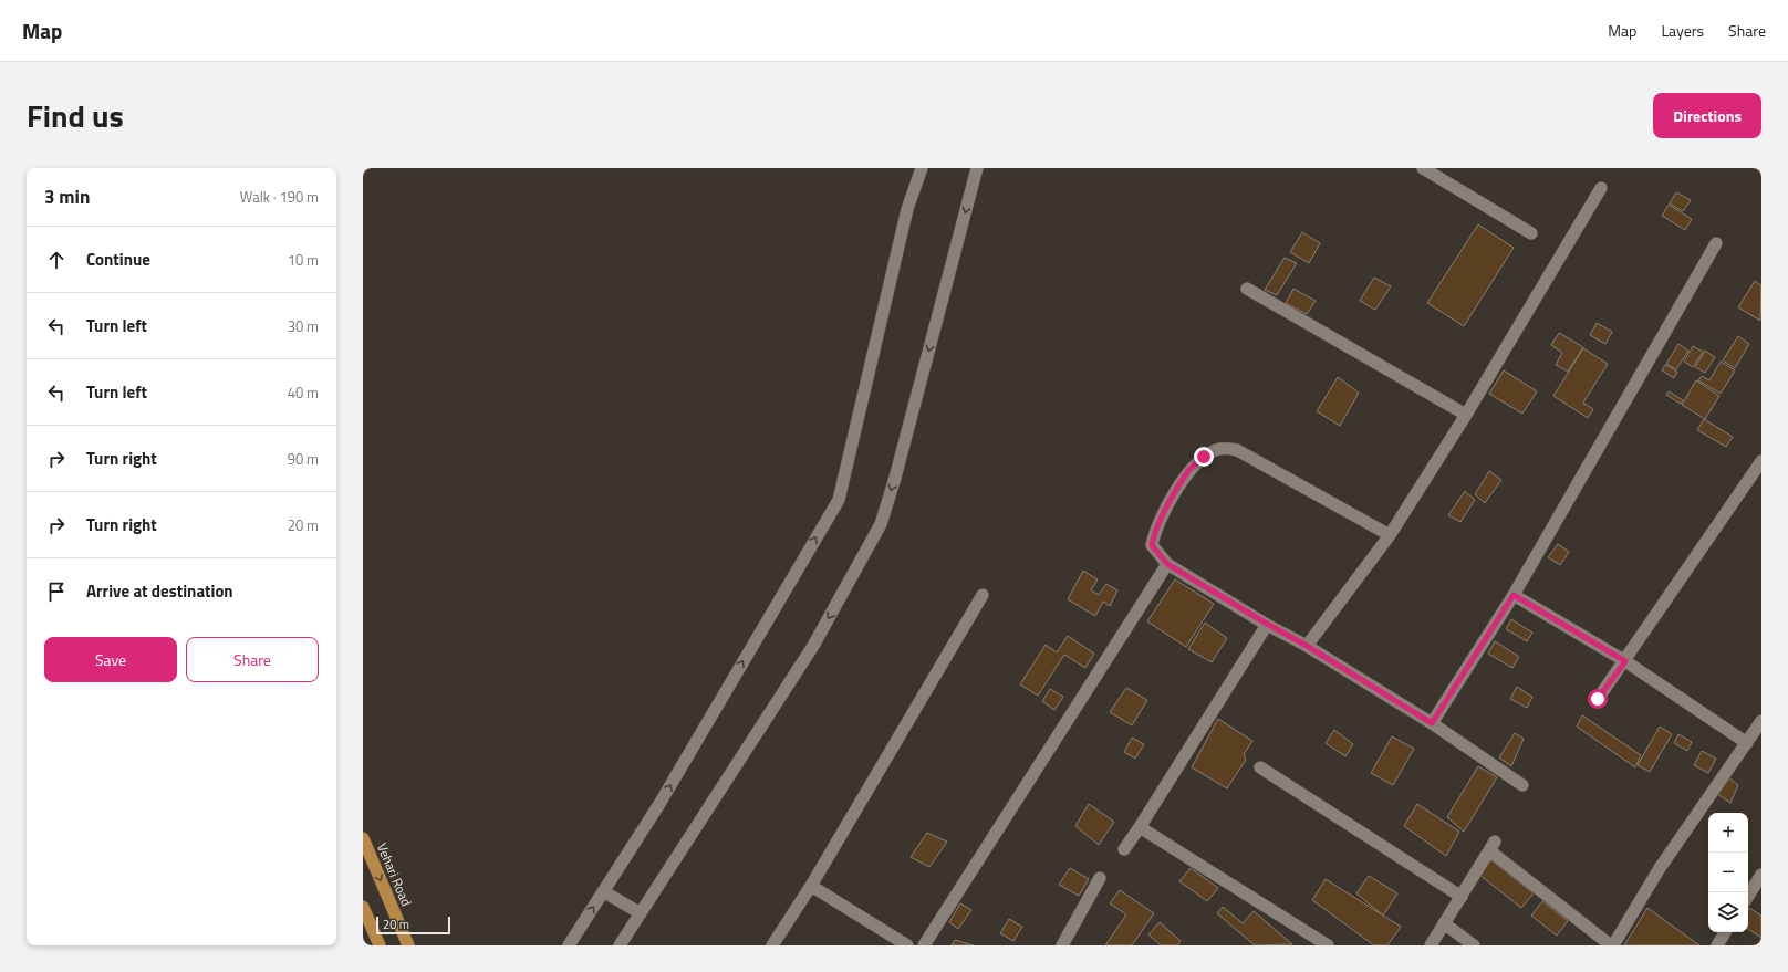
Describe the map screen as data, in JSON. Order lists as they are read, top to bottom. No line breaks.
{"streets":{"main road":["Vehari Road"]},"scale_bar":"20 m","page":{"header":"Map","nav":["Map","Layers","Share"],"title":"Find us","buttons":["Directions",["Save","Share"]],"heading":["3 min","Walk · 190 m"],"list":[["Continue","10 m"],["Turn left","30 m"],["Turn left","40 m"],["Turn right","90 m"],["Turn right","20 m"],"Arrive at destination"],"map_buttons":["+","−"],"scale":"20 m"}}
